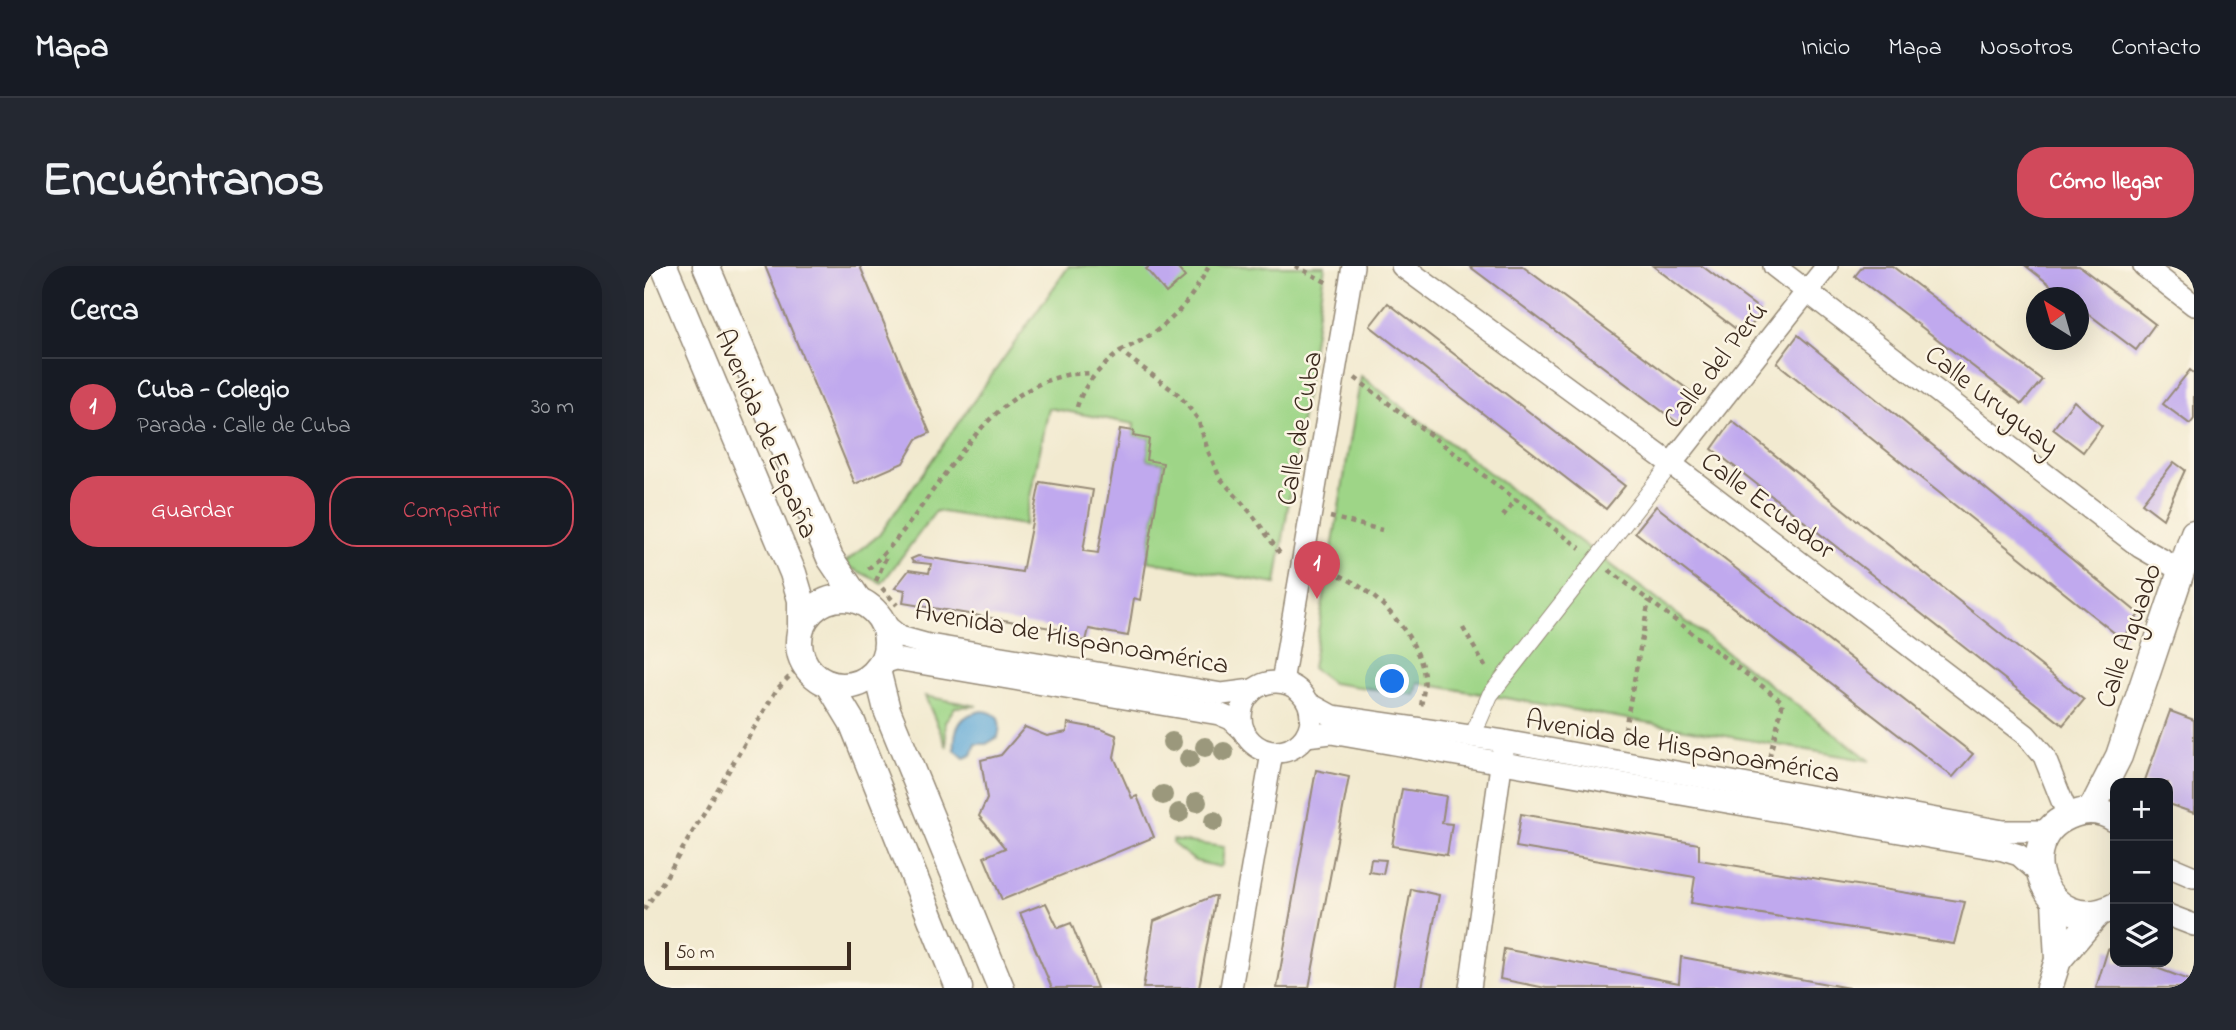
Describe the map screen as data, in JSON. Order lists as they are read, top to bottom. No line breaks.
{"streets":{"street":["Calle del Perú","Calle Uruguay","Calle de Cuba","Avenida de España","Calle Ecuador","Calle Aguado","Avenida de Hispanoamérica"]},"crossings":[["Calle del Perú","Calle Uruguay"],["Calle del Perú","Calle Ecuador"],["Calle Uruguay","Calle Aguado"],["Calle de Cuba","Avenida de Hispanoamérica"],["Avenida de España","Avenida de Hispanoamérica"],["Calle Ecuador","Calle Aguado"],["Calle Ecuador","Avenida de Hispanoamérica"],["Calle Aguado","Avenida de Hispanoamérica"]],"scale_bar":"50 m","north":"top left","page":{"header":"Mapa","nav":["Inicio","Mapa","Nosotros","Contacto"],"title":"Encuéntranos","buttons":["Cómo llegar",["Guardar","Compartir"]],"heading":"Cerca","list":[{"mark":"1","name":"Cuba - Colegio","note":"Parada · Calle de Cuba","value":"30 m"}],"pins":"1","map_buttons":["+","−"],"scale":"50 m"}}
